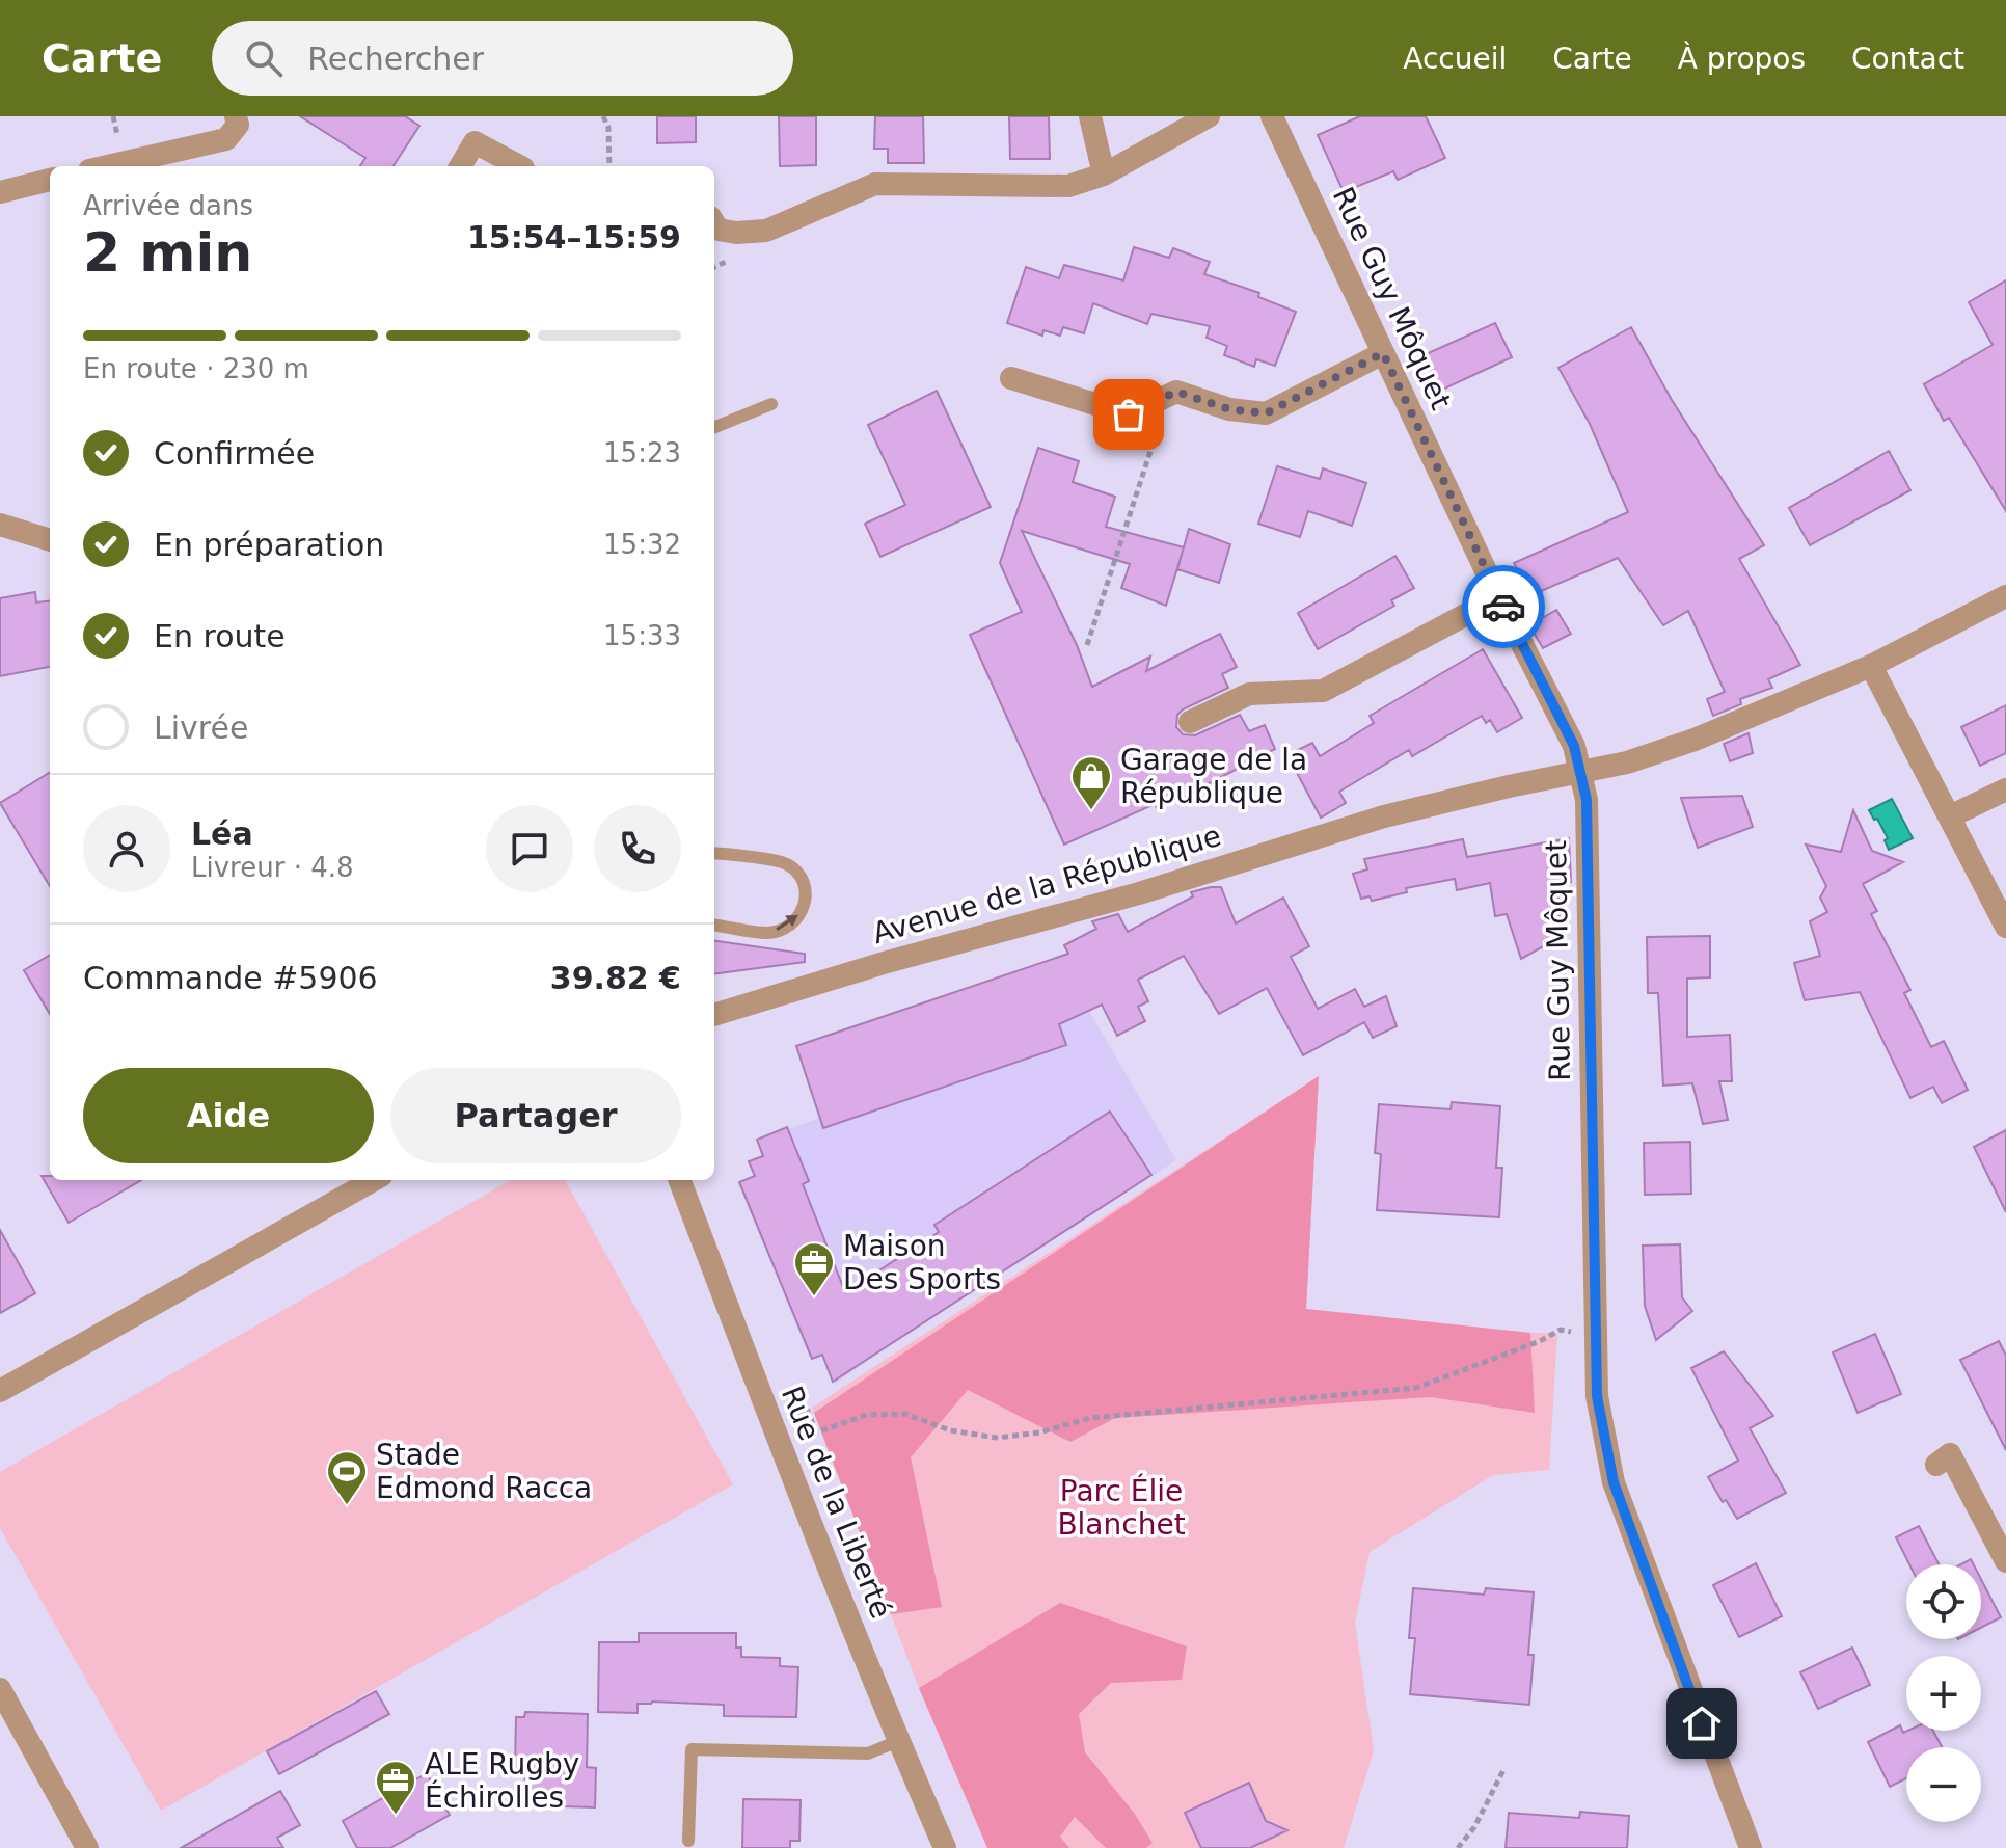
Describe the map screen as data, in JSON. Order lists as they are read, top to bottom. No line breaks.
{"streets":{"street":["Rue Guy Môquet","Avenue de la République","Rue de la Liberté"]},"crossings":[["Rue Guy Môquet","Avenue de la République"]],"parks":["Parc Élie Blanchet"],"places":{"shop":["Garage de la République"],"office":["Maison Des Sports","ALE Rugby Échirolles"],"sports":["Stade Edmond Racca"]},"page":{"header":"Carte","search":"Rechercher","nav":["Accueil","Carte","À propos","Contact"],"heading":["2 min","Arrivée dans","15:54–15:59"],"panel":["Léa","Livreur · 4.8","Commande #5906","39.82 €"],"bar":"En route · 230 m","list":[["Confirmée","15:23"],["En préparation","15:32"],["En route","15:33"],"Livrée"],"buttons":["Aide","Partager"],"map_buttons":["+","−"]}}
